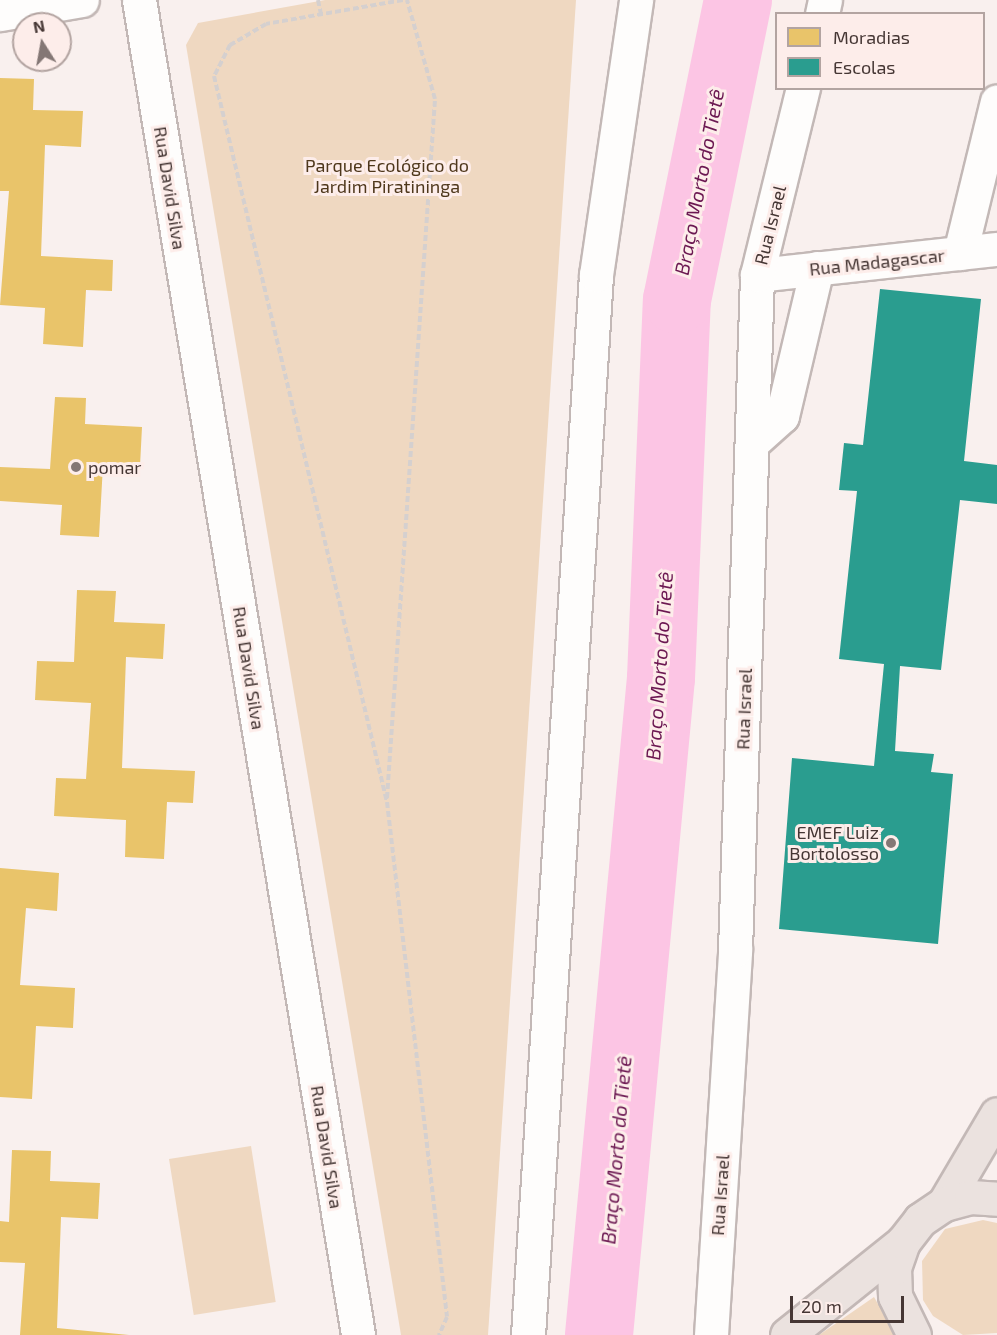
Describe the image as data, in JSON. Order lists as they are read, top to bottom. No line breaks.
{"streets":{"street":["Rua David Silva","Rua Israel","Rua Madagascar"]},"crossings":[["Rua Israel","Rua Madagascar"]],"water":["Braço Morto do Tietê"],"parks":["Parque Ecológico do Jardim Piratininga"],"places":["pomar","EMEF Luiz Bortolosso"],"legend":["Moradias","Escolas"],"scale_bar":"20 m","north":"top"}
